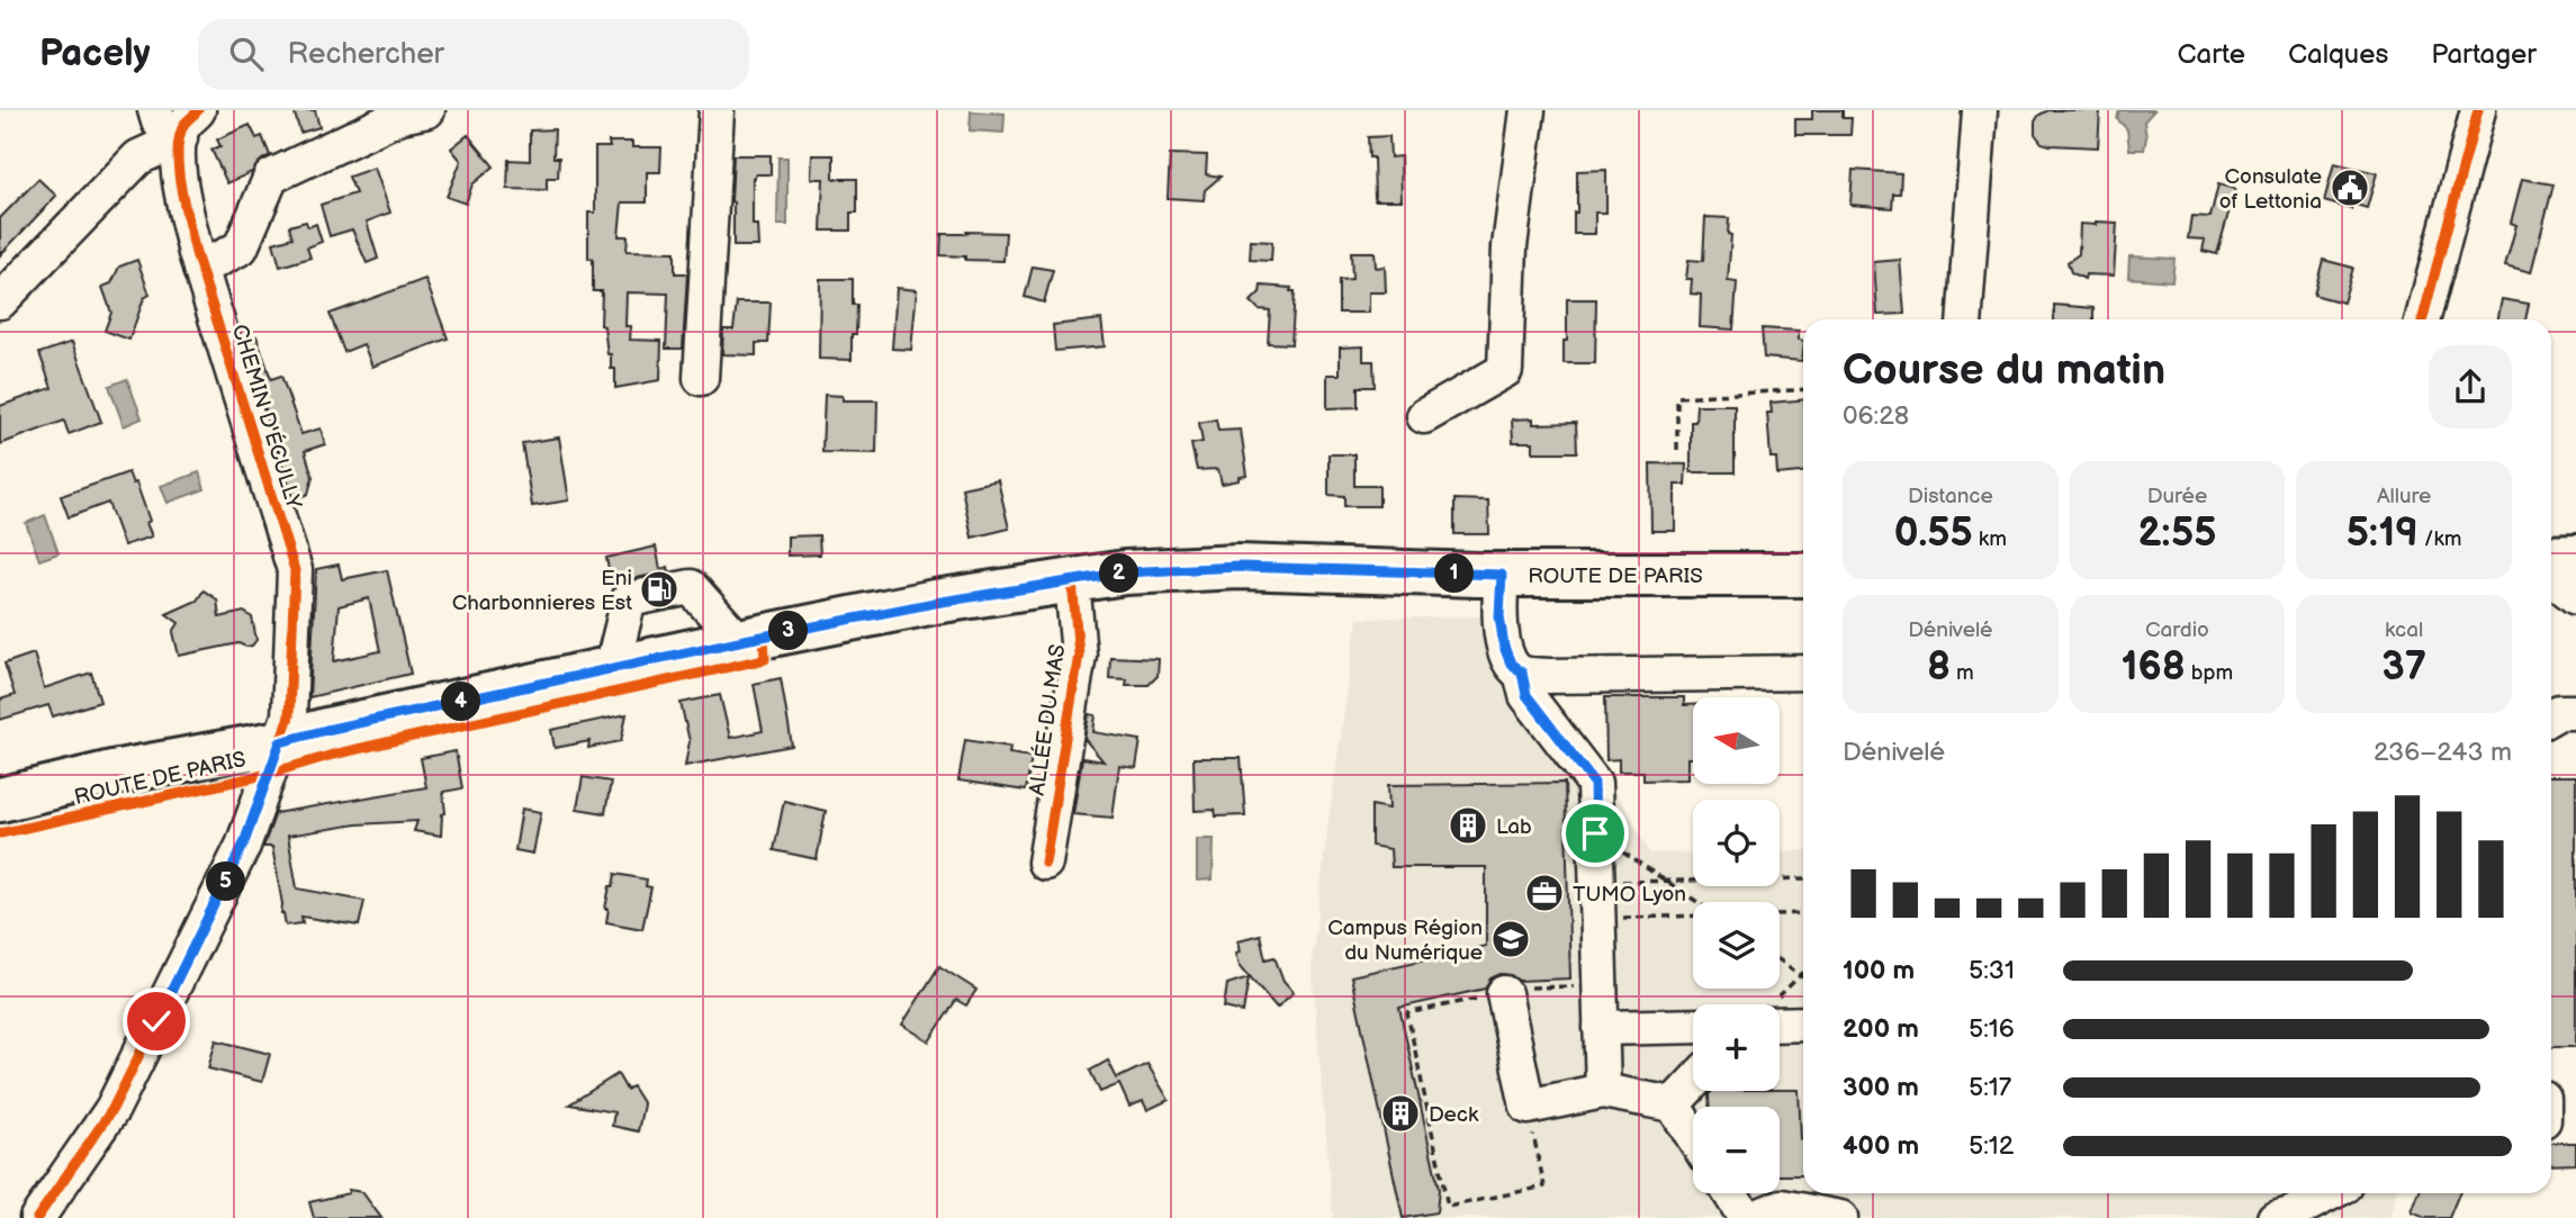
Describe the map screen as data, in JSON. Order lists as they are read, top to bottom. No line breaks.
{"streets":{"main road":["ROUTE DE PARIS"],"street":["CHEMIN D'ÉCULLY","ALLÉE DU MAS"]},"crossings":[["CHEMIN D'ÉCULLY","ROUTE DE PARIS"],["ROUTE DE PARIS","ALLÉE DU MAS"]],"places":{"public building":["Consulate of Lettonia"],"fuel station":["Eni Charbonnieres Est"],"building":["Lab","Deck"],"office":["TUMO Lyon"],"school or university":["Campus Région du Numérique"]},"north":"left","page":{"header":"Pacely","search":"Rechercher","nav":["Carte","Calques","Partager"],"heading":["Course du matin","06:28"],"stats":[["Distance","0.55 km"],["Durée","2:55"],["Allure","5:19 /km"],["Dénivelé","8 m"],["Cardio","168 bpm"],["kcal","37"]],"pins":["1","2","3","4","5"],"map_buttons":["+","−"],"chart":["Dénivelé","236–243 m"],"list":[{"name":"100 m","note":"5:31"},{"name":"200 m","note":"5:16"},{"name":"300 m","note":"5:17"},{"name":"400 m","note":"5:12"}]}}
